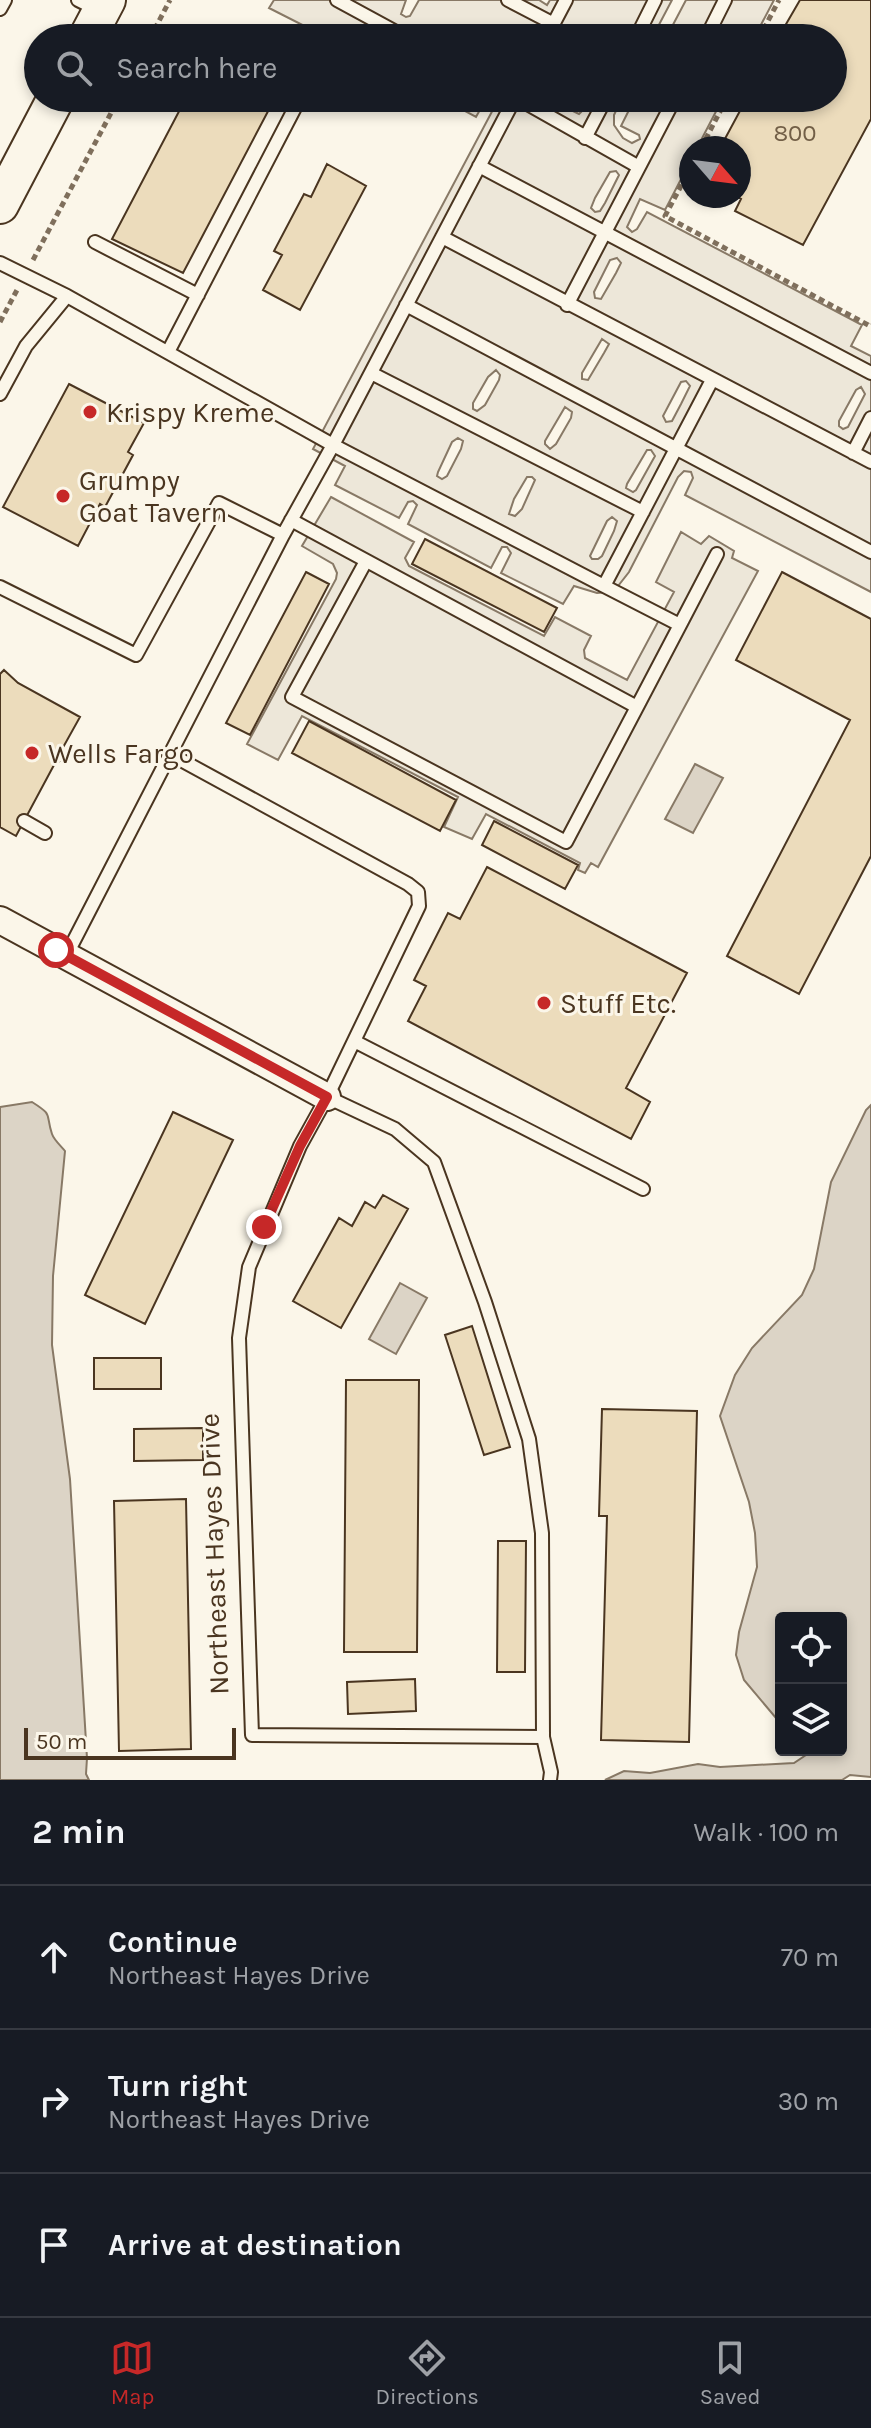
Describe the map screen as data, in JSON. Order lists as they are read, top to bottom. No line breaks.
{"streets":{"lane":["Northeast Hayes Drive"]},"places":["Krispy Kreme","Grumpy Goat Tavern","Wells Fargo","Stuff Etc."],"house_numbers":["800"],"scale_bar":"50 m","north":"bottom right","page":{"search":"Search here","scale":"50 m","heading":["2 min","Walk · 100 m"],"list":[["Continue","Northeast Hayes Drive","70 m"],["Turn right","Northeast Hayes Drive","30 m"],"Arrive at destination"],"nav":["Map","Directions","Saved"]}}
